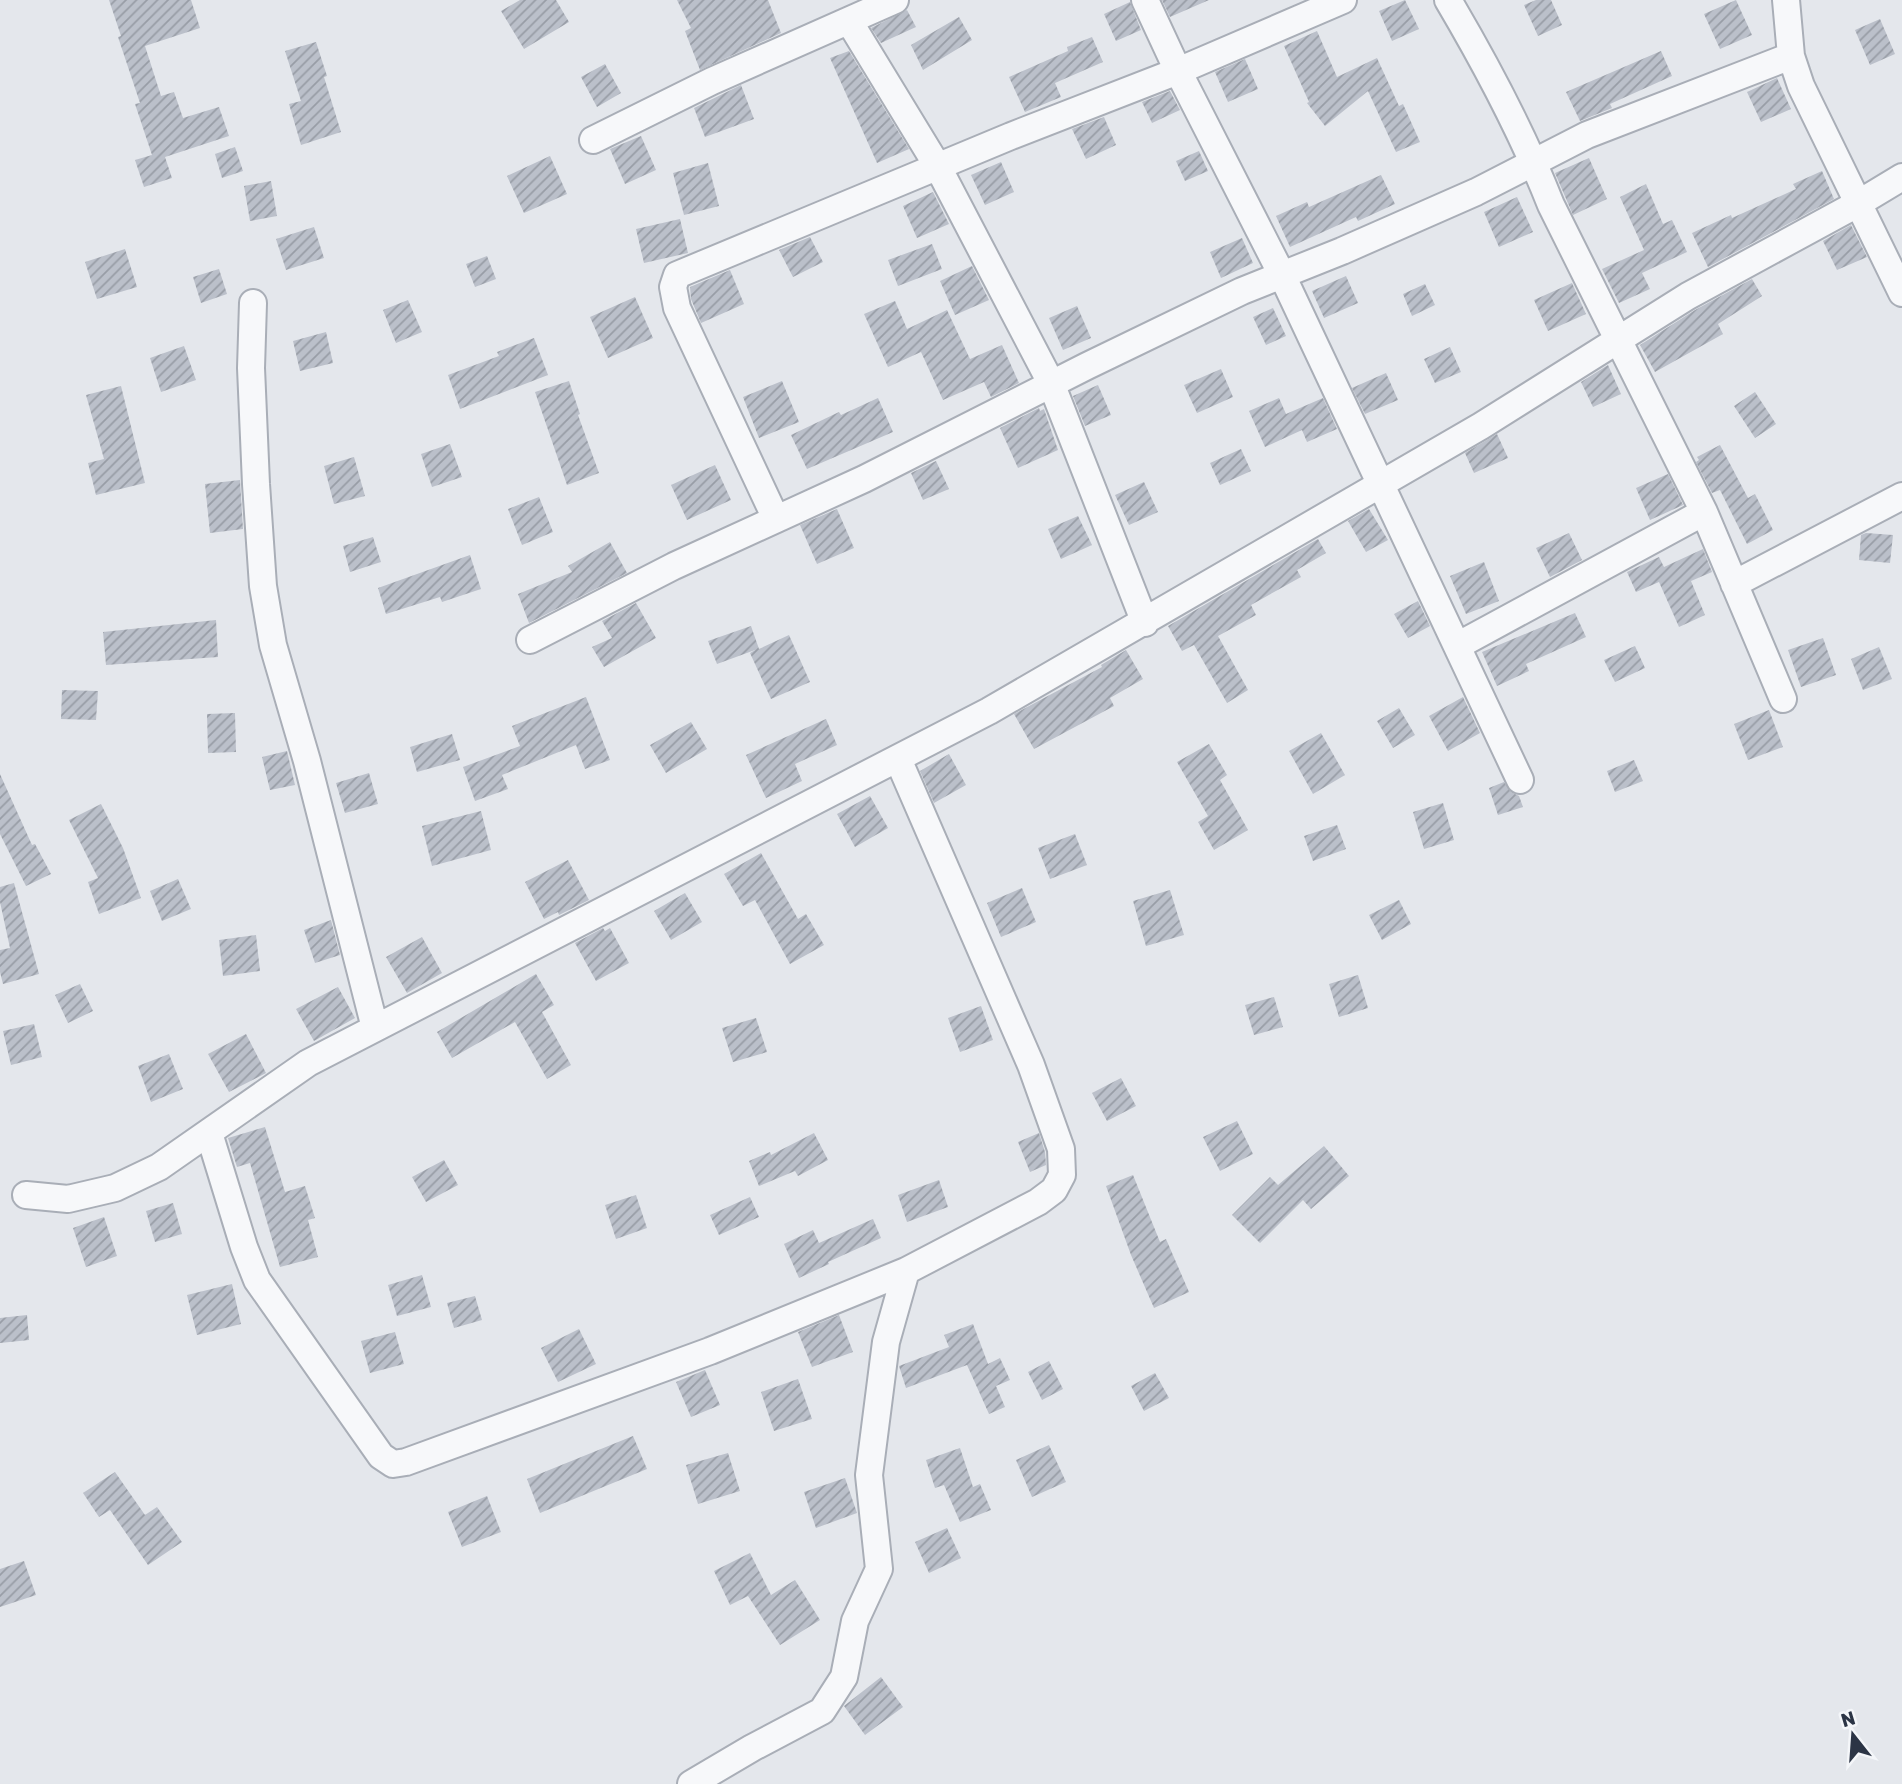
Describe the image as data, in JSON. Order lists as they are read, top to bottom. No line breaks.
{"north":"top"}
